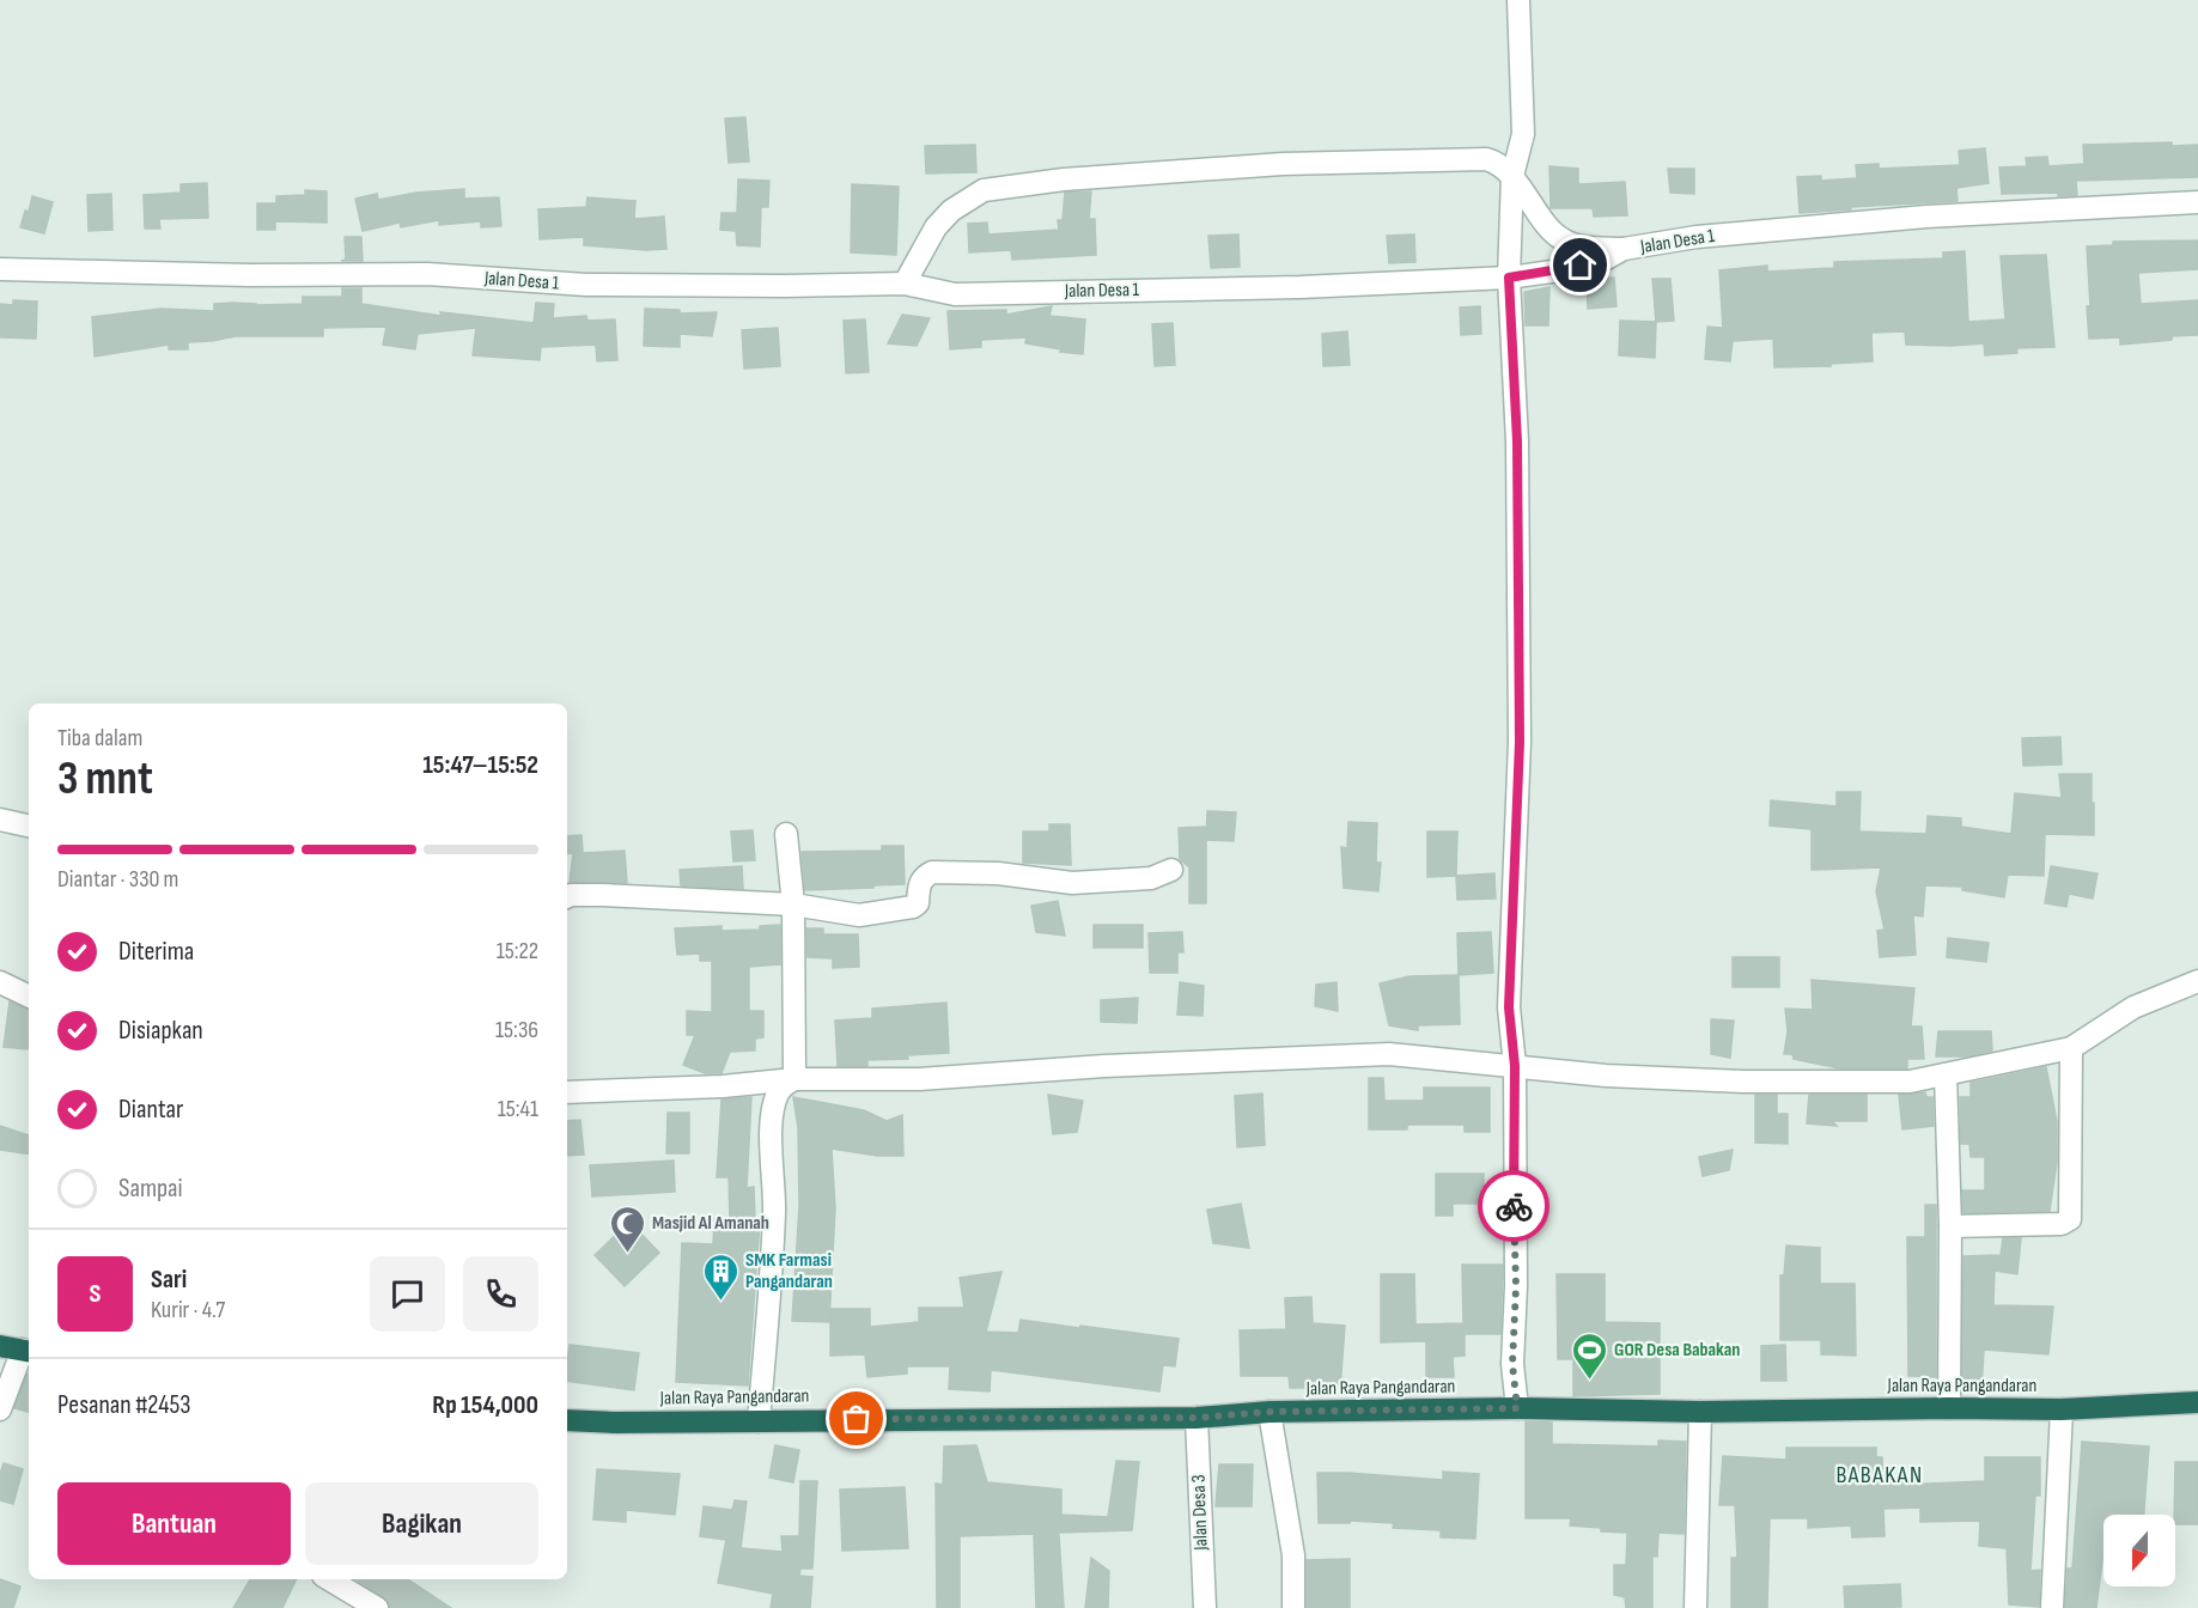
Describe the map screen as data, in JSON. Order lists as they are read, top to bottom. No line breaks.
{"streets":{"highway":["Jalan Raya Pangandaran"],"street":["Jalan Desa 1","Jalan Desa 3"]},"crossings":[["Jalan Raya Pangandaran","Jalan Desa 3"]],"districts":["BABAKAN"],"places":{"mosque":["Masjid Al Amanah"],"building":["SMK Farmasi Pangandaran"],"sports":["GOR Desa Babakan"]},"north":"bottom","page":{"heading":["3 mnt","Tiba dalam","15:47–15:52"],"panel":["Sari","Kurir · 4.7","Pesanan #2453","Rp 154,000"],"bar":"Diantar · 330 m","list":[["Diterima","15:22"],["Disiapkan","15:36"],["Diantar","15:41"],"Sampai"],"round":"S","buttons":["Bantuan","Bagikan"]}}
